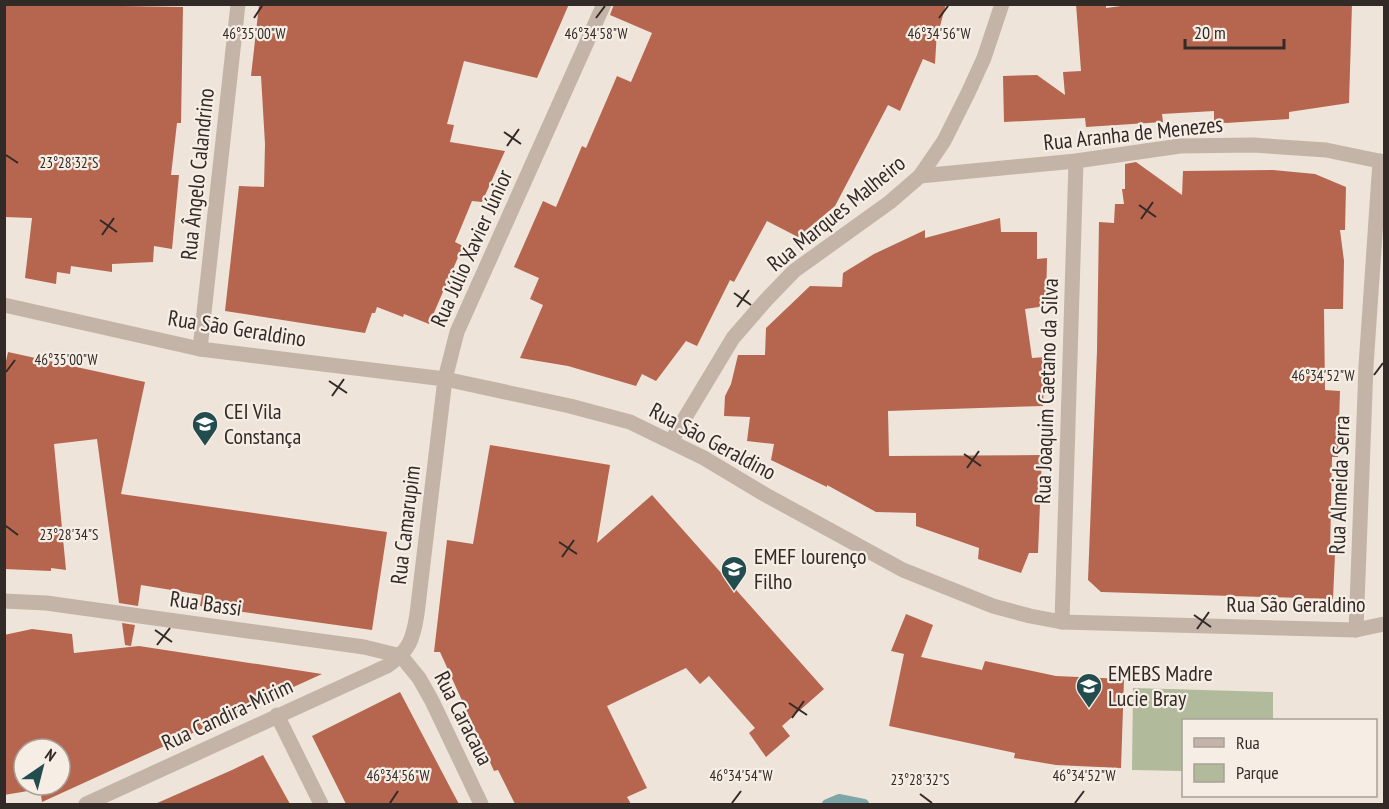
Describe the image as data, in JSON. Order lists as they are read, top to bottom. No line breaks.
{"streets":{"street":["Rua Aranha de Menezes","Rua Ângelo Calandrino","Rua Marques Malheiro","Rua Júlio Xavier Júnior","Rua São Geraldino","Rua Joaquim Caetano da Silva","Rua Almeida Serra","Rua Camarupim","Rua Bassi","Rua Candira-Mirim","Rua Caracaua"]},"crossings":[["Rua Aranha de Menezes","Rua Marques Malheiro"],["Rua Aranha de Menezes","Rua Joaquim Caetano da Silva"],["Rua Aranha de Menezes","Rua Almeida Serra"],["Rua Ângelo Calandrino","Rua São Geraldino"],["Rua Marques Malheiro","Rua São Geraldino"],["Rua Júlio Xavier Júnior","Rua São Geraldino"],["Rua Júlio Xavier Júnior","Rua Camarupim"],["Rua São Geraldino","Rua Joaquim Caetano da Silva"],["Rua São Geraldino","Rua Almeida Serra"],["Rua São Geraldino","Rua Camarupim"],["Rua Camarupim","Rua Bassi"],["Rua Camarupim","Rua Candira-Mirim"],["Rua Camarupim","Rua Caracaua"],["Rua Bassi","Rua Caracaua"]],"places":{"school or university":["CEI Vila Constança","EMEF lourenço Filho","EMEBS Madre Lucie Bray"]},"legend":["Rua","Parque"],"scale_bar":"20 m","north":"top right","coordinates":["46°35'00\"W","46°34'58\"W","46°34'56\"W","23°28'32\"S","46°34'52\"W","23°28'34\"S","46°34'54\"W"]}
